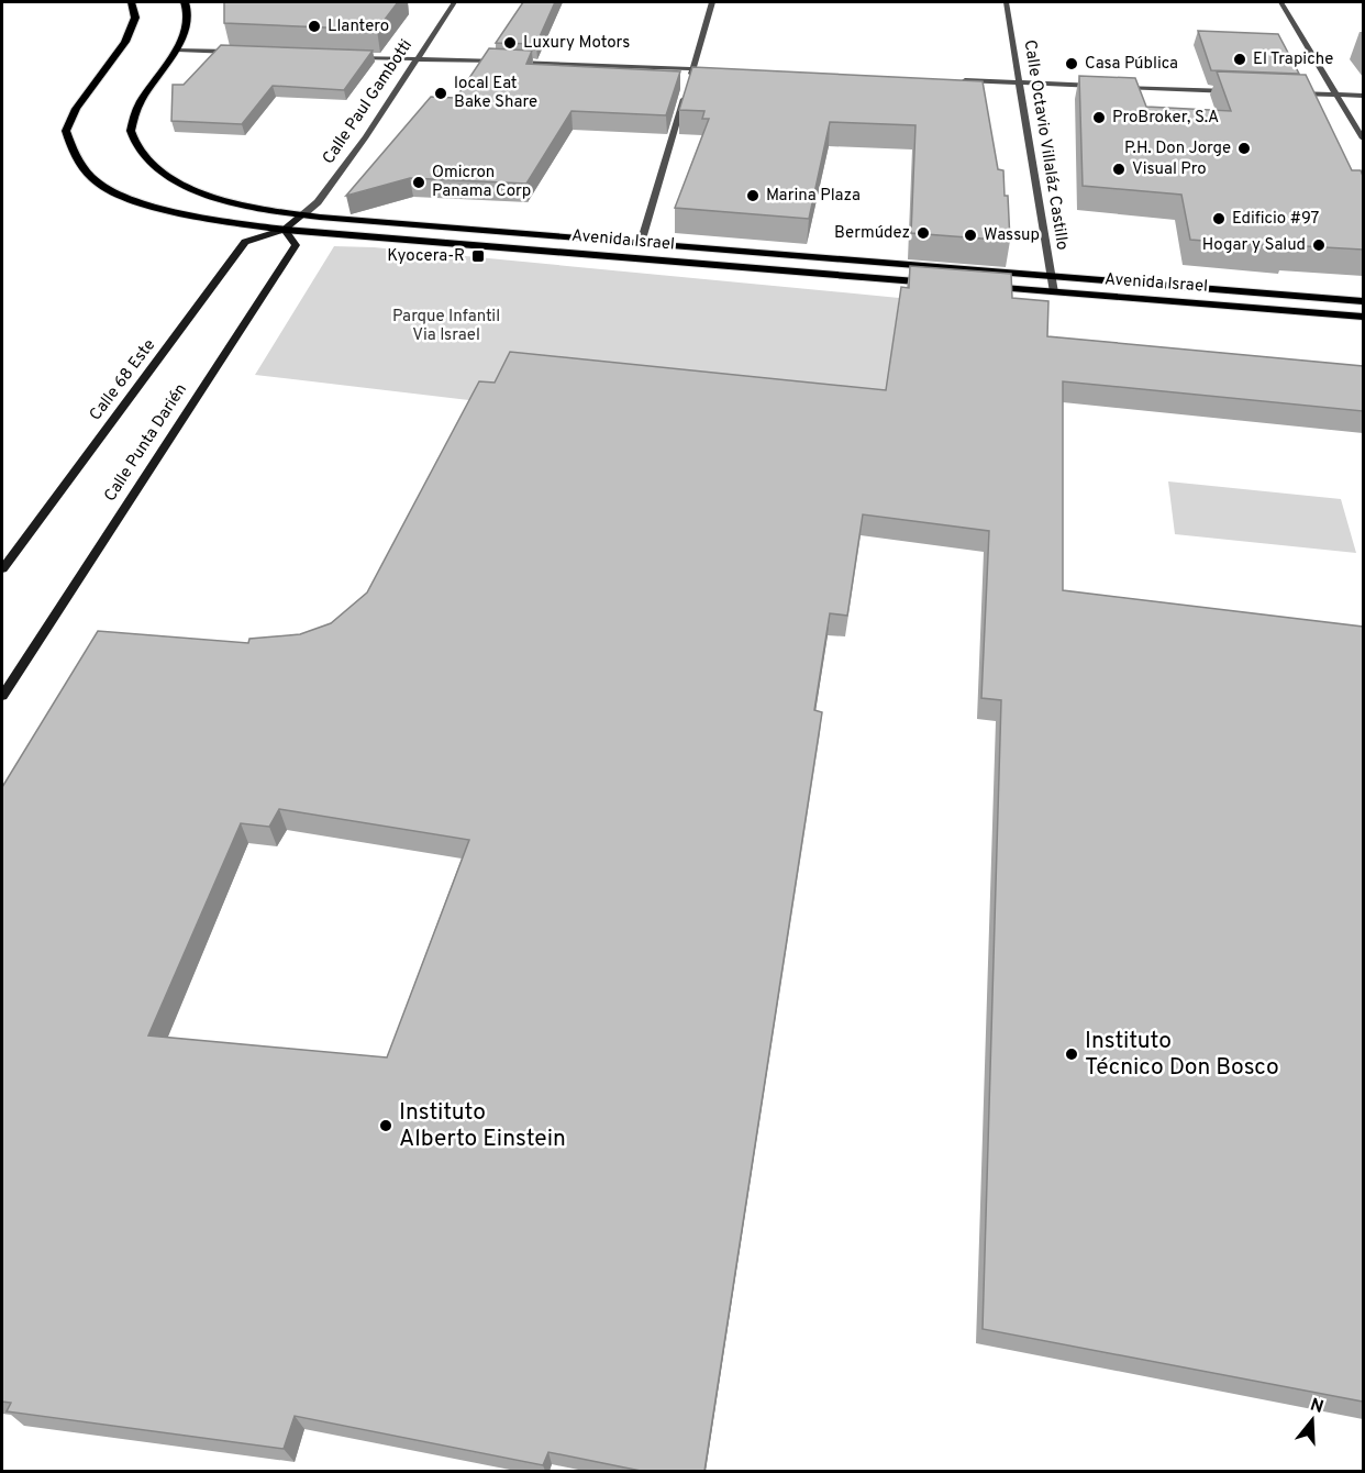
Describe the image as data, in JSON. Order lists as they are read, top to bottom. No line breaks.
{"streets":{"main road":["Avenida Israel"],"street":["Calle Paul Gambotti","Calle Octavio Villaláz Castillo","Calle 68 Este","Calle Punta Darién"]},"crossings":[["Calle Paul Gambotti","Avenida Israel"],["Calle Octavio Villaláz Castillo","Avenida Israel"],["Avenida Israel","Calle 68 Este"],["Avenida Israel","Calle Punta Darién"],["Calle 68 Este","Calle Punta Darién"]],"parks":["Parque Infantil Via Israel"],"places":{"other":["Llantero","Luxury Motors","El Trapiche","Casa Pública","local Eat Bake Share","ProBroker, S.A","P.H. Don Jorge","Visual Pro","Omicron Panama Corp","Marina Plaza","Edificio #97","Bermúdez","Wassup","Hogar y Salud","Instituto Técnico Don Bosco","Instituto Alberto Einstein"],"transit":["Kyocera-R"]},"north":"top"}
